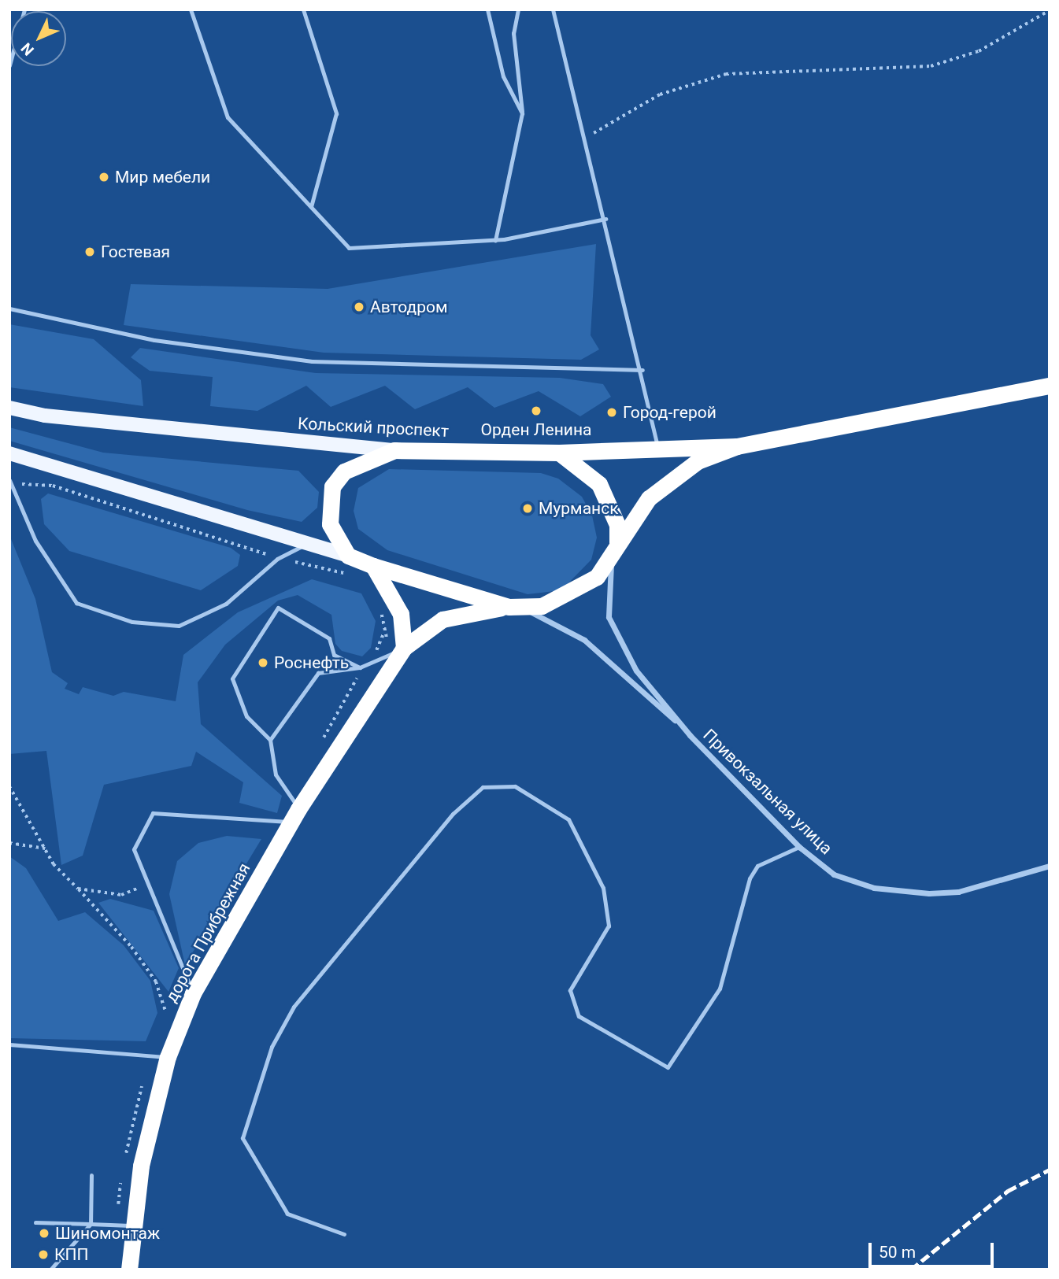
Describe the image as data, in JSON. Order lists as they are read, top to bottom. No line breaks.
{"streets":{"highway":["Кольский проспект","дорога Прибрежная"],"street":["Привокзальная улица"]},"places":["Мир мебели","Гостевая","Автодром","Орден Ленина","Город-герой","Мурманск","Роснефть","Шиномонтаж","КПП"],"scale_bar":"50 m","north":"bottom left"}
